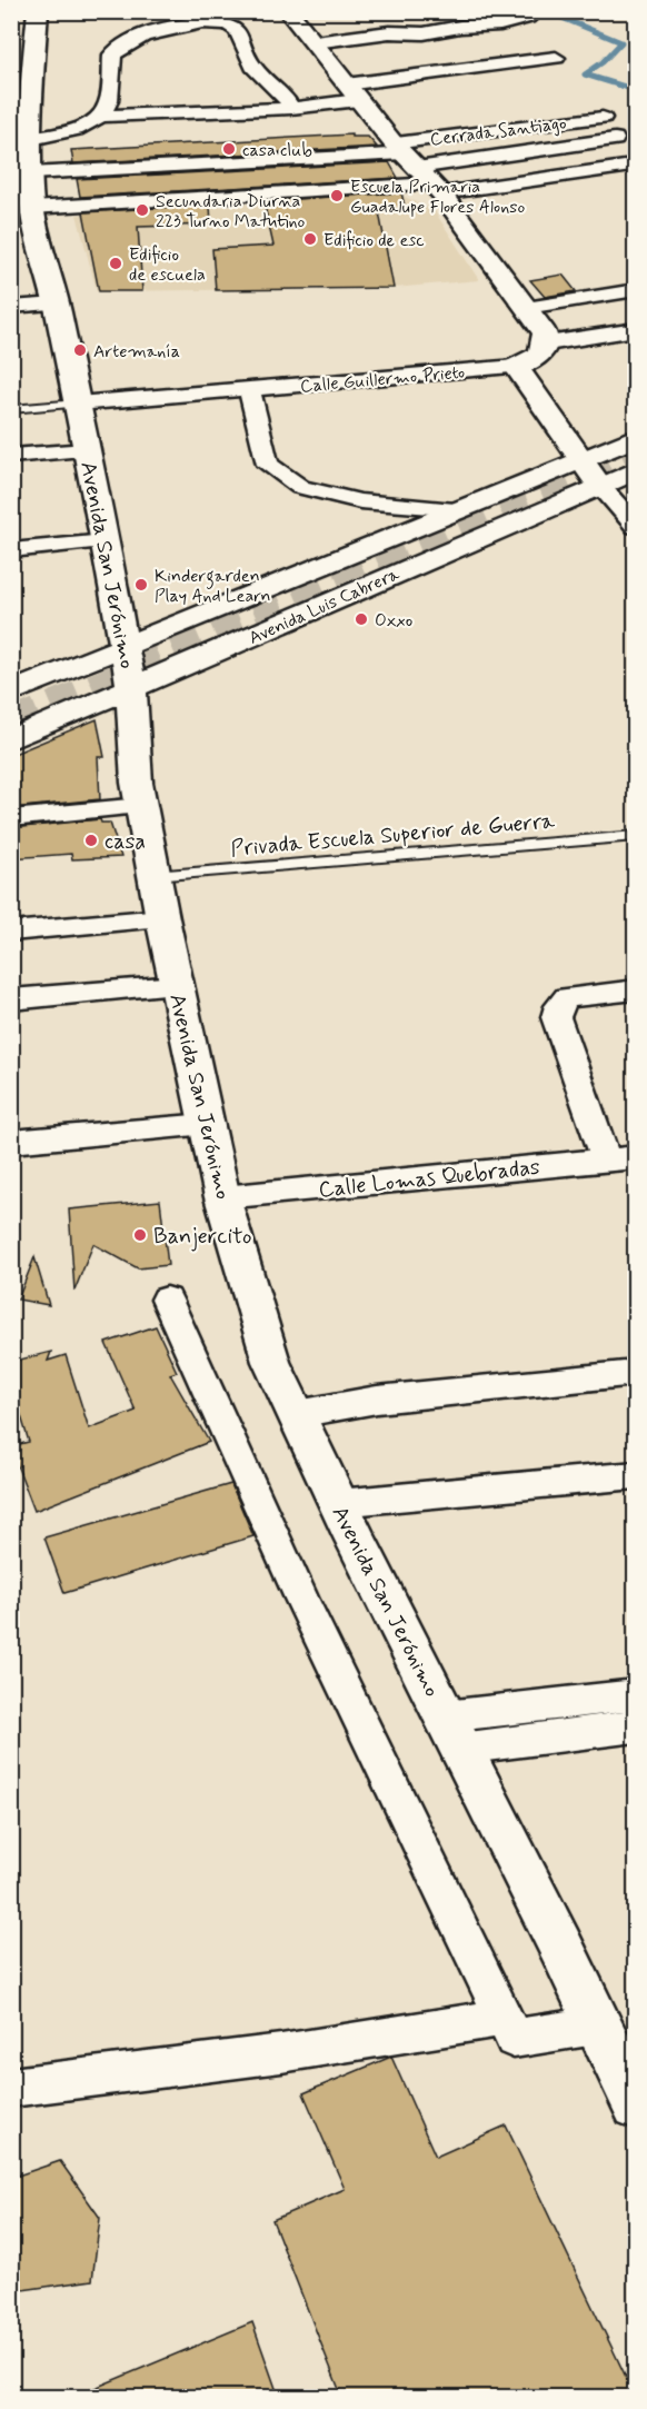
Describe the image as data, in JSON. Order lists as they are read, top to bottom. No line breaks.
{"streets":{"main road":["Avenida San Jerónimo","Avenida Luis Cabrera"],"street":["Cerrada Santiago","Calle Guillermo Prieto","Calle Lomas Quebradas"],"lane":["Privada Escuela Superior de Guerra"]},"crossings":[["Calle Guillermo Prieto","Avenida San Jerónimo"],["Avenida San Jerónimo","Avenida Luis Cabrera"],["Avenida San Jerónimo","Privada Escuela Superior de Guerra"],["Avenida San Jerónimo","Calle Lomas Quebradas"]],"places":["casa club","Escuela Primaria Guadalupe Flores Alonso","Secundaria Diurna 223 Turno Matutino","Edificio de esc","Edificio de escuela","Artemanía","Kindergarden Play And Learn","Oxxo","casa","Banjercito"]}
